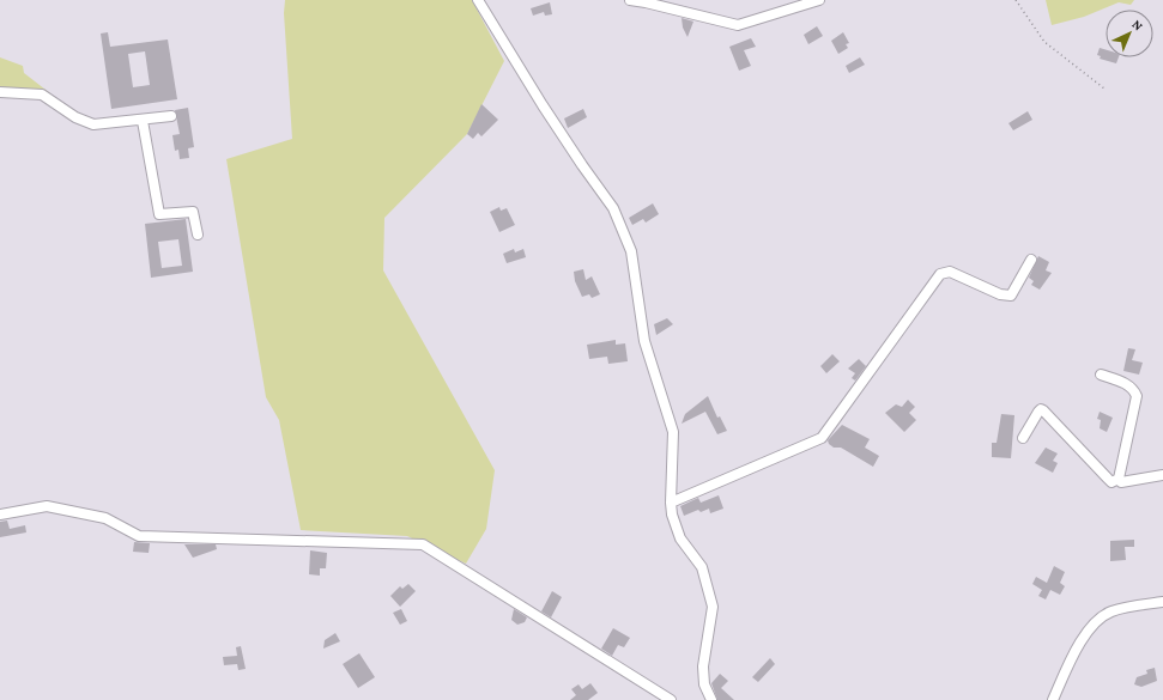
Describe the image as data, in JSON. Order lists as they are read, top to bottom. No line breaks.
{"north":"top right"}
